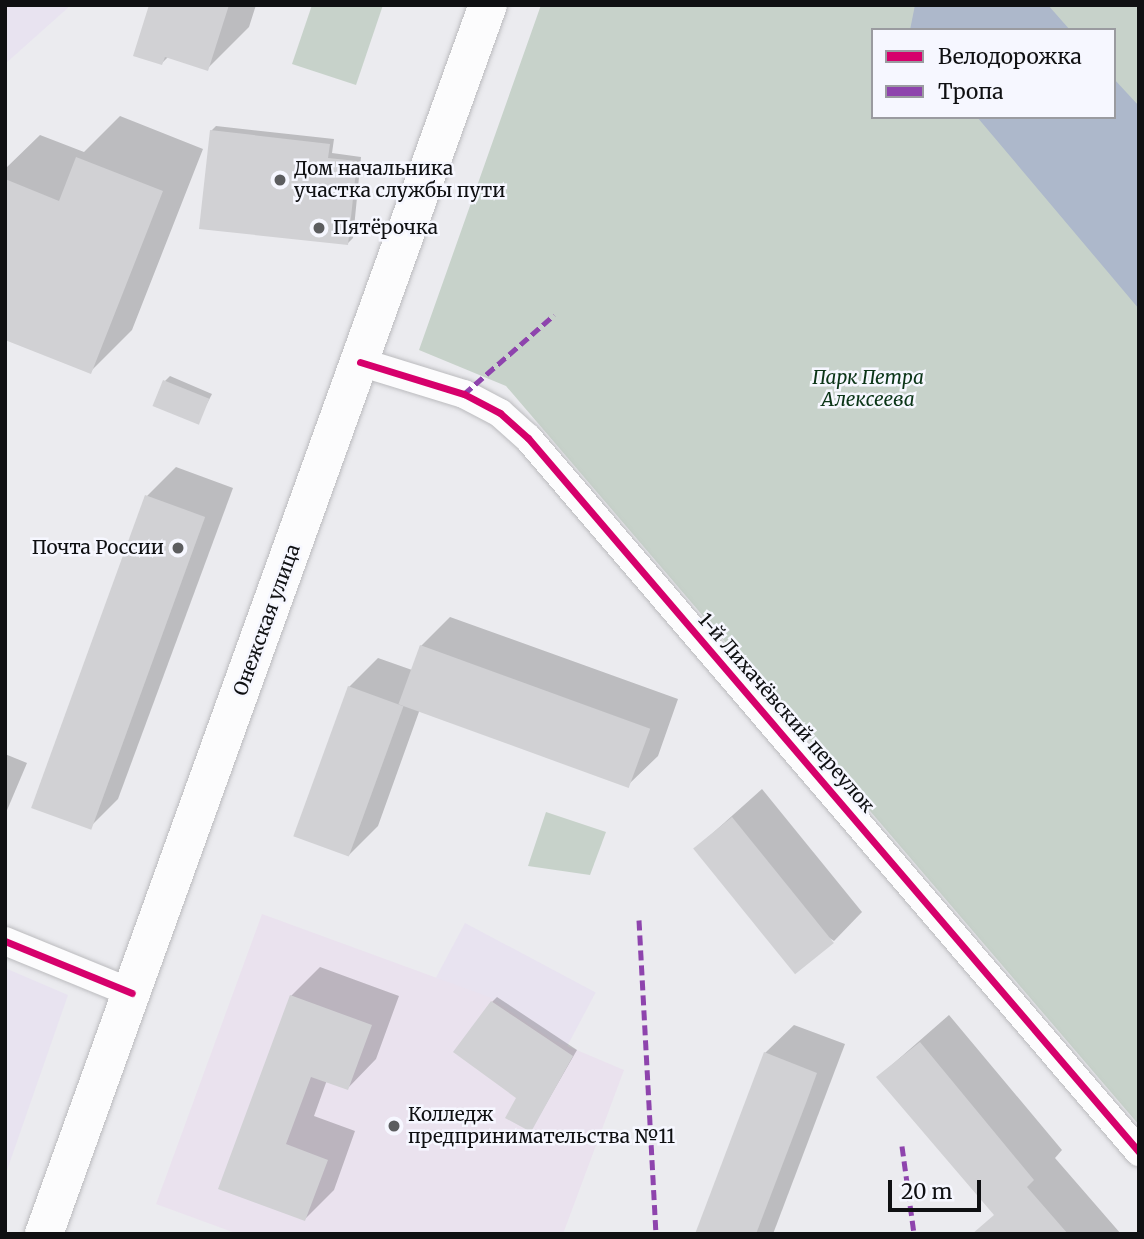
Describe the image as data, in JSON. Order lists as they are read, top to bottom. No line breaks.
{"streets":{"main road":["Онежская улица"],"street":["1-й Лихачёвский переулок"]},"crossings":[["Онежская улица","1-й Лихачёвский переулок"]],"parks":["Парк Петра Алексеева"],"places":["Дом начальника участка службы пути","Пятёрочка","Почта России","Колледж предпринимательства №11"],"legend":["Велодорожка","Тропа"],"scale_bar":"20 m"}
